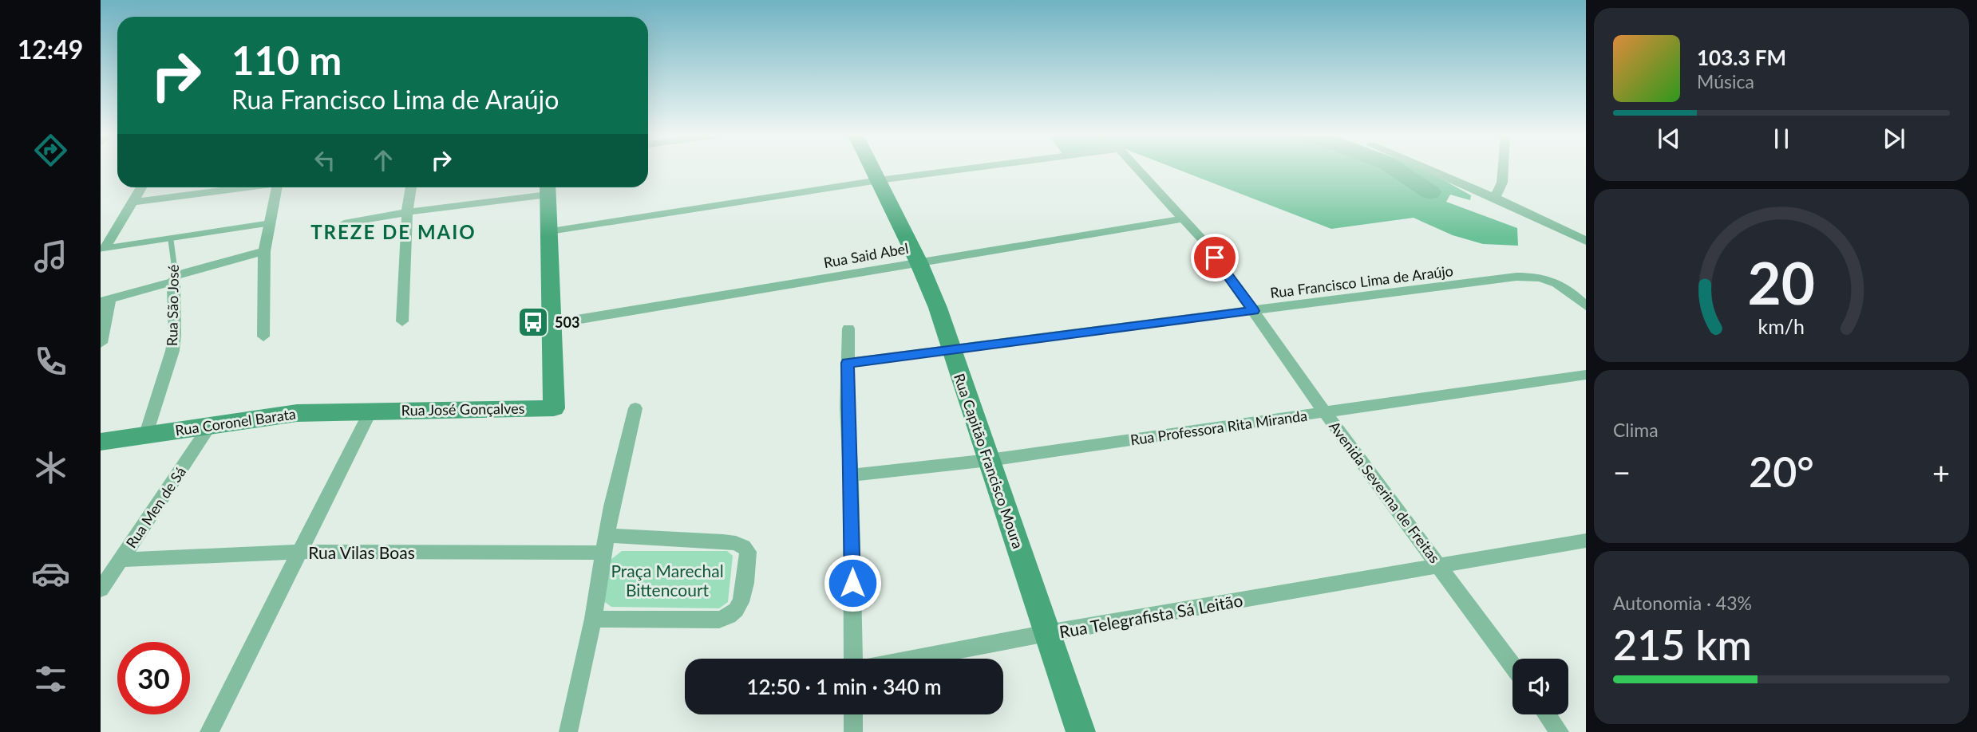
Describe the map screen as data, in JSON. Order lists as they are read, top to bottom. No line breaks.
{"streets":{"main road":["Rua José Gonçalves","Rua Coronel Barata","Rua Capitão Francisco Moura"],"street":["Rua Said Abel","Rua Francisco Lima de Araújo","Rua São José","Rua Professora Rita Miranda","Avenida Severina de Freitas","Rua Men de Sá","Rua Vilas Boas","Rua Telegrafista Sá Leitão"]},"crossings":[["Rua Said Abel","Rua José Gonçalves"],["Rua Said Abel","Rua Capitão Francisco Moura"],["Rua Said Abel","Avenida Severina de Freitas"],["Rua Francisco Lima de Araújo","Rua Capitão Francisco Moura"],["Rua Francisco Lima de Araújo","Avenida Severina de Freitas"],["Rua São José","Rua Coronel Barata"],["Rua José Gonçalves","Rua Coronel Barata"],["Rua Coronel Barata","Rua Men de Sá"],["Rua Professora Rita Miranda","Rua Capitão Francisco Moura"],["Rua Professora Rita Miranda","Avenida Severina de Freitas"],["Rua Capitão Francisco Moura","Avenida Severina de Freitas"],["Rua Capitão Francisco Moura","Rua Telegrafista Sá Leitão"],["Avenida Severina de Freitas","Rua Telegrafista Sá Leitão"],["Rua Men de Sá","Rua Vilas Boas"]],"districts":["TREZE DE MAIO"],"parks":["Praça Marechal Bittencourt"],"places":{"bus stop":["503"]},"page":{"tabs":"12:49","turn":["110 m","Rua Francisco Lima de Araújo"],"song":["103.3 FM","Música"],"tile":["Clima",["Autonomia · 43%","215 km"]],"heat":["−","20°","+"],"limit":"30","trip":"12:50 · 1 min · 340 m","gauge":["20","km/h"]}}
